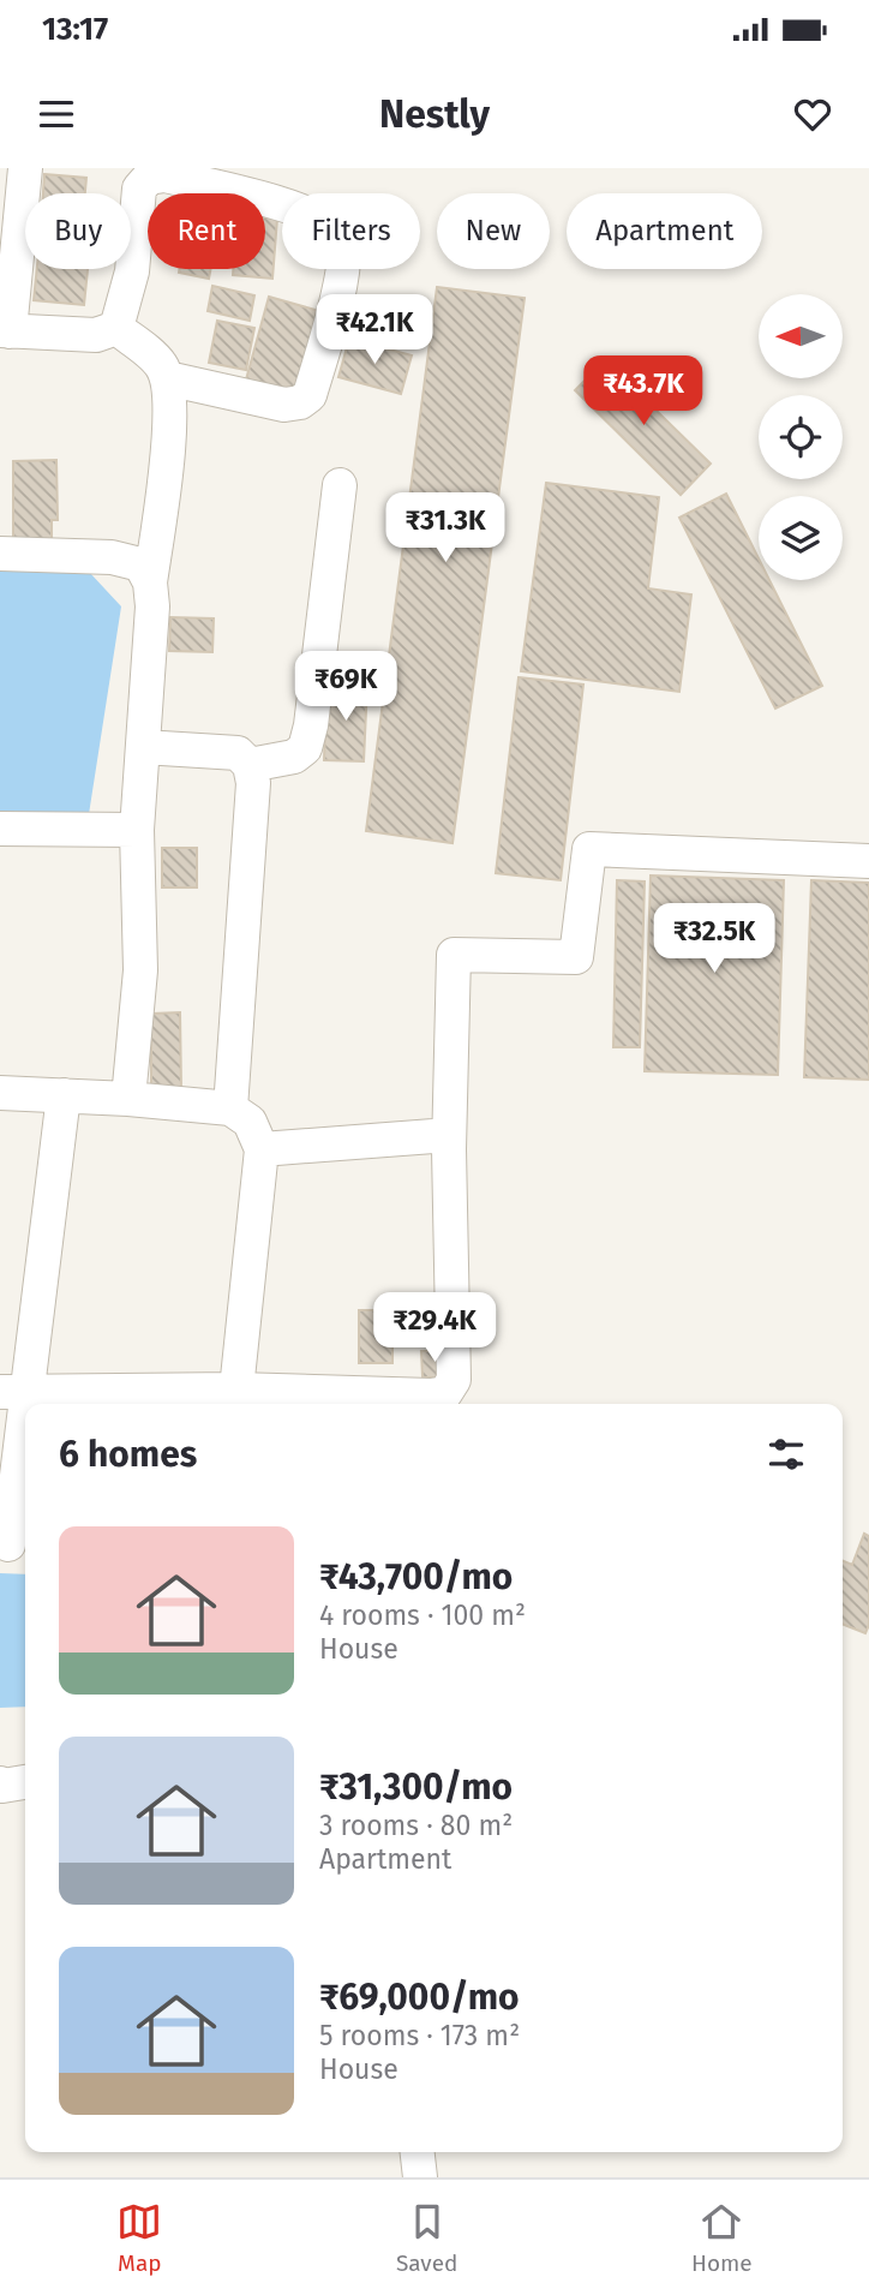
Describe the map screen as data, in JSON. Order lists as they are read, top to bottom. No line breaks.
{"north":"left","page":{"status":"13:17","header":"Nestly","chip":["Buy","Rent","Filters","New","Apartment"],"price":["₹42.1K","₹43.7K","₹31.3K","₹69K","₹32.5K","₹29.4K"],"heading":"6 homes","list":[{"name":"₹43,700/mo","note":"4 rooms · 100 m² · House"},{"name":"₹31,300/mo","note":"3 rooms · 80 m² · Apartment"},{"name":"₹69,000/mo","note":"5 rooms · 173 m² · House"}],"tabs":["Map","Saved","Home"]}}
